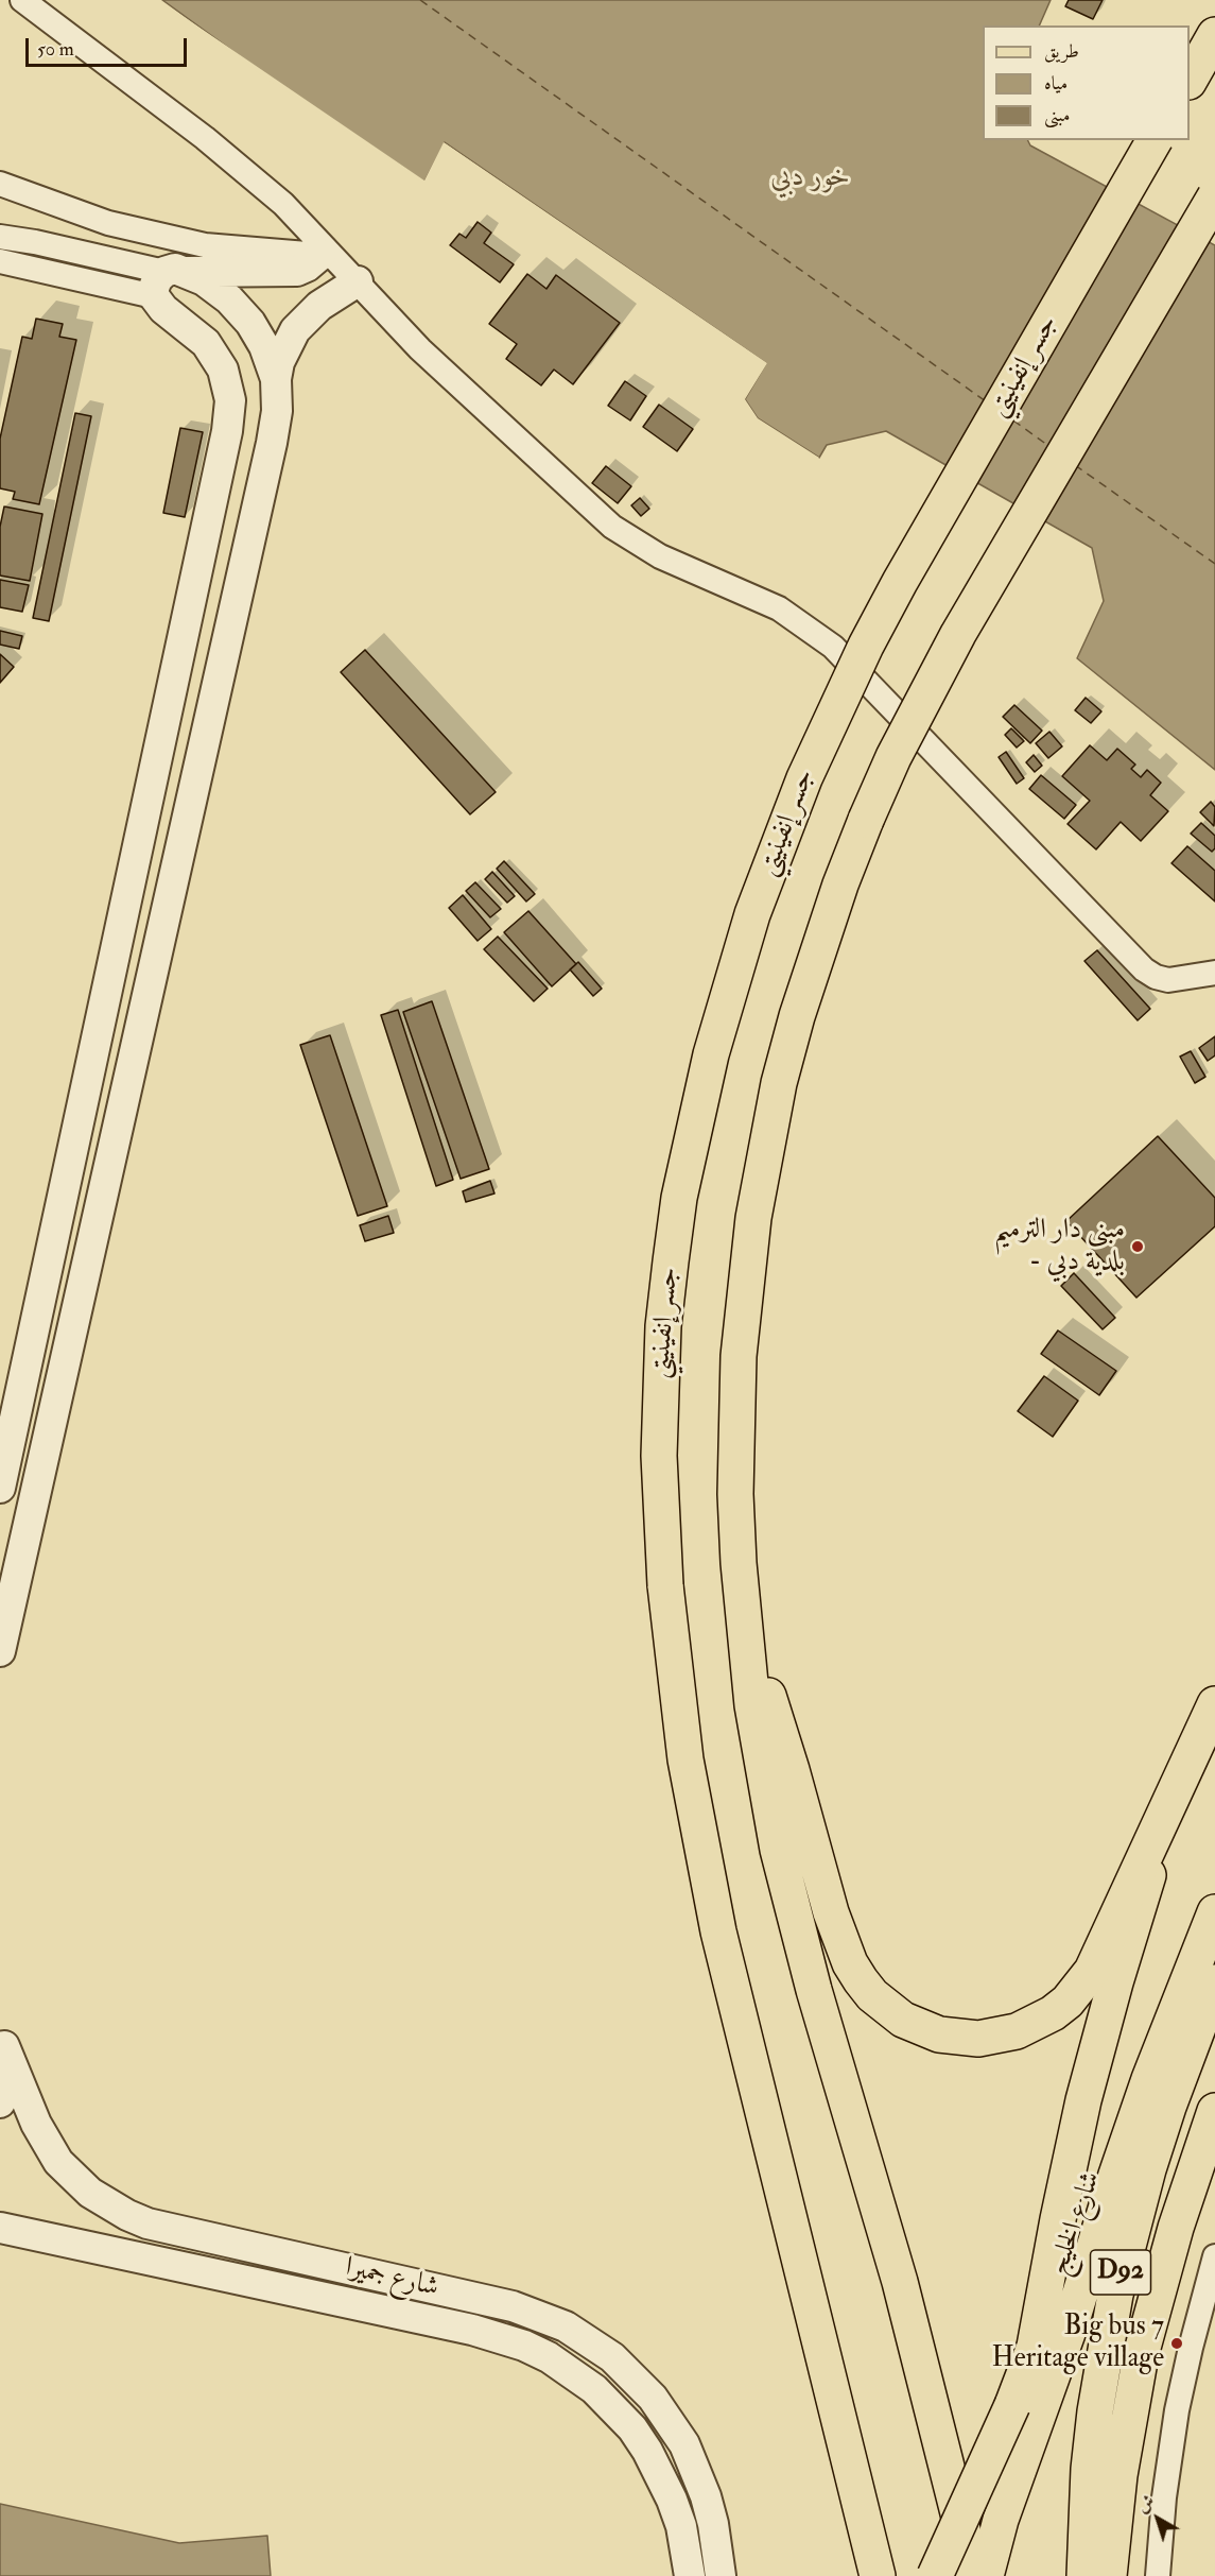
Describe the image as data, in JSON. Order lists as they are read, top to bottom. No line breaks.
{"streets":{"main road":["جسر إنفينيتي","شارع الخليج","D92"],"street":["شارع جميرا"]},"water":["خور دبي"],"places":["مبنى دار الترميم - بلدية دبي","Big bus 7 Heritage village"],"legend":["طريق","مياه","مبنى"],"scale_bar":"50 m","north":"top left"}
